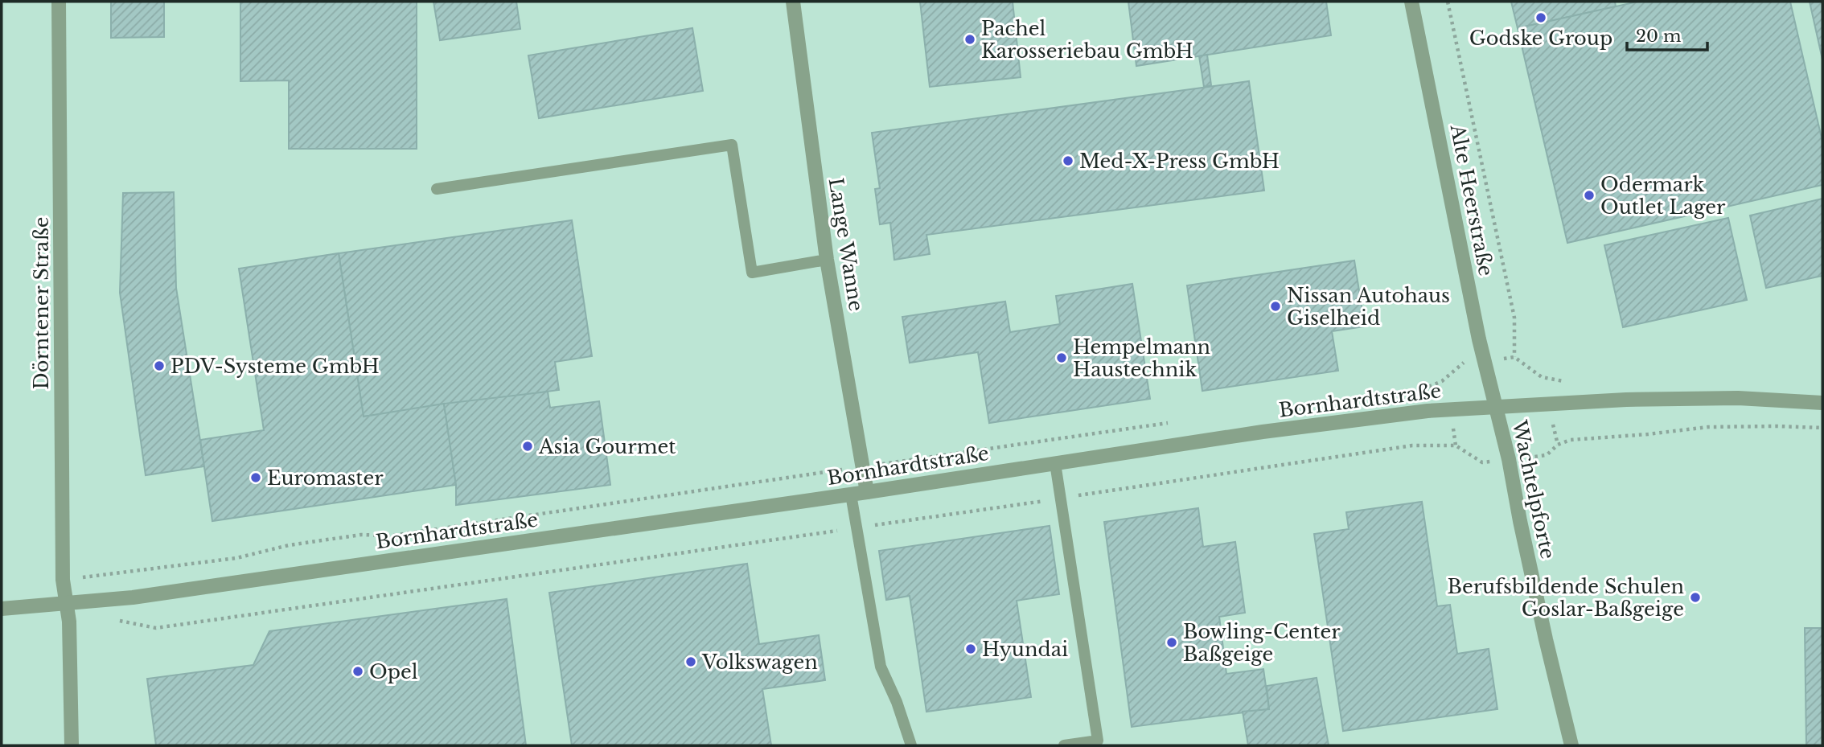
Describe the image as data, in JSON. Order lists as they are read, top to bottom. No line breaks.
{"streets":{"street":["Alte Heerstraße","Lange Wanne","Dörntener Straße","Bornhardtstraße","Wachtelpforte"]},"crossings":[["Alte Heerstraße","Bornhardtstraße"],["Alte Heerstraße","Wachtelpforte"],["Lange Wanne","Bornhardtstraße"],["Dörntener Straße","Bornhardtstraße"],["Bornhardtstraße","Wachtelpforte"]],"places":["Godske Group","Pachel Karosseriebau GmbH","Med-X-Press GmbH","Odermark Outlet Lager","Nissan Autohaus Giselheid","Hempelmann Haustechnik","PDV-Systeme GmbH","Asia Gourmet","Euromaster","Berufsbildende Schulen Goslar-Baßgeige","Bowling-Center Baßgeige","Hyundai","Volkswagen","Opel"],"scale_bar":"20 m"}
